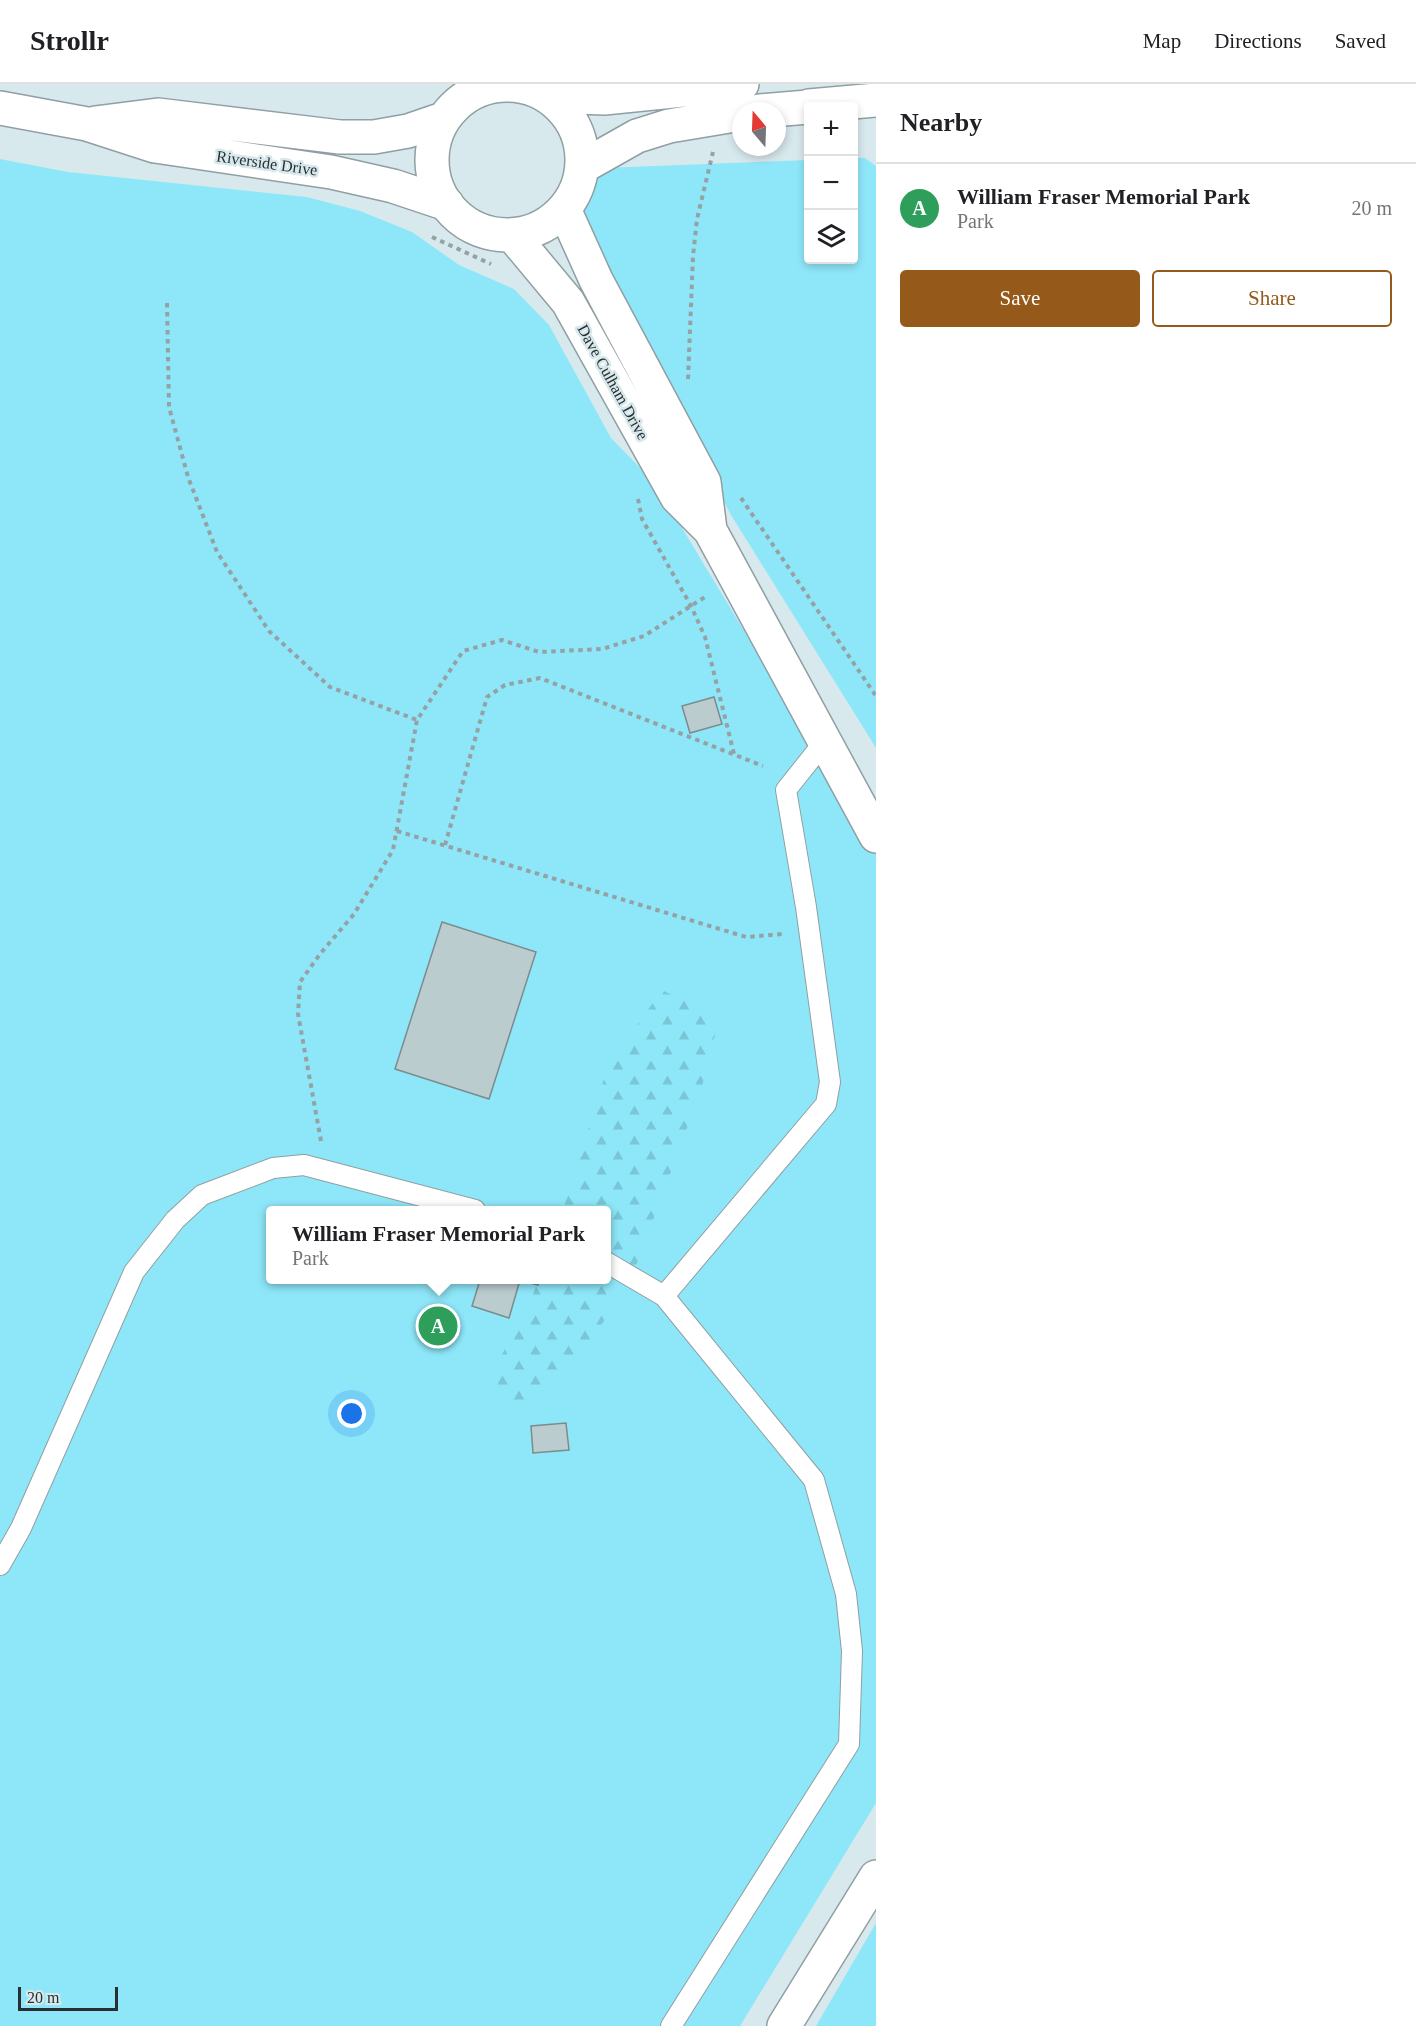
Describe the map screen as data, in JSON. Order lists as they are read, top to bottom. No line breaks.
{"streets":{"main road":["Riverside Drive","Dave Culham Drive"]},"crossings":[["Riverside Drive","Dave Culham Drive"]],"scale_bar":"20 m","north":"top","page":{"header":"Strollr","nav":["Map","Directions","Saved"],"heading":"Nearby","map_buttons":["+","−"],"list":[{"mark":"A","name":"William Fraser Memorial Park","note":"Park","value":"20 m"}],"buttons":["Save","Share"],"popup":["William Fraser Memorial Park","Park"],"pins":"A","scale":"20 m"}}
